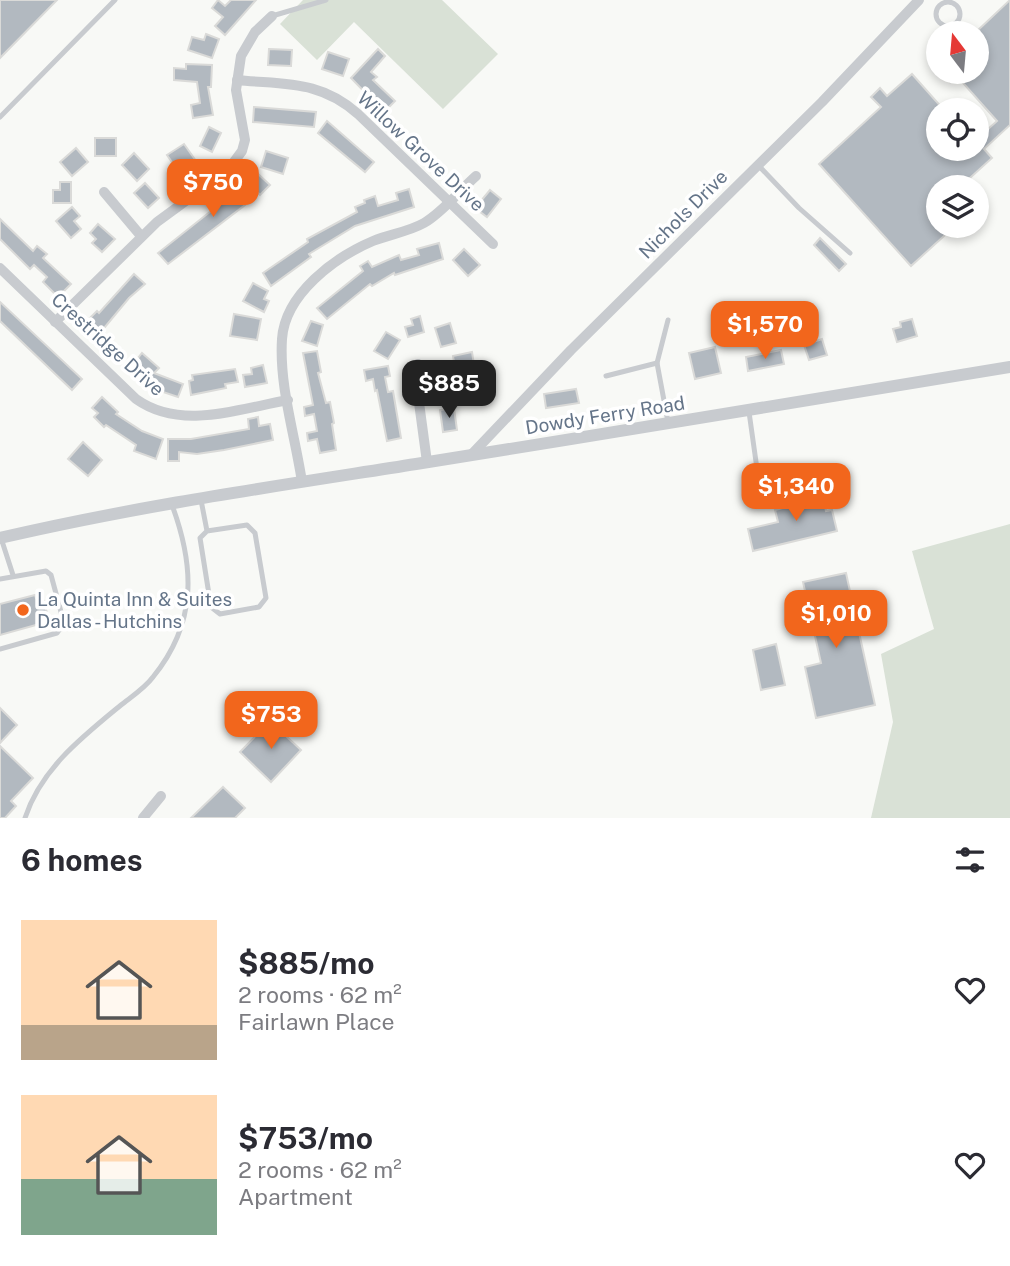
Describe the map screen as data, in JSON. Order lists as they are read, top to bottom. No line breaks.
{"streets":{"street":["Willow Grove Drive","Nichols Drive","Crestridge Drive","Dowdy Ferry Road"]},"crossings":[["Nichols Drive","Dowdy Ferry Road"]],"places":["La Quinta Inn & Suites Dallas - Hutchins"],"north":"top","page":{"price":["$750","$1,570","$885","$1,340","$1,010","$753"],"heading":"6 homes","list":[{"name":"$885/mo","note":"2 rooms · 62 m² · Fairlawn Place"},{"name":"$753/mo","note":"2 rooms · 62 m² · Apartment"}]}}
